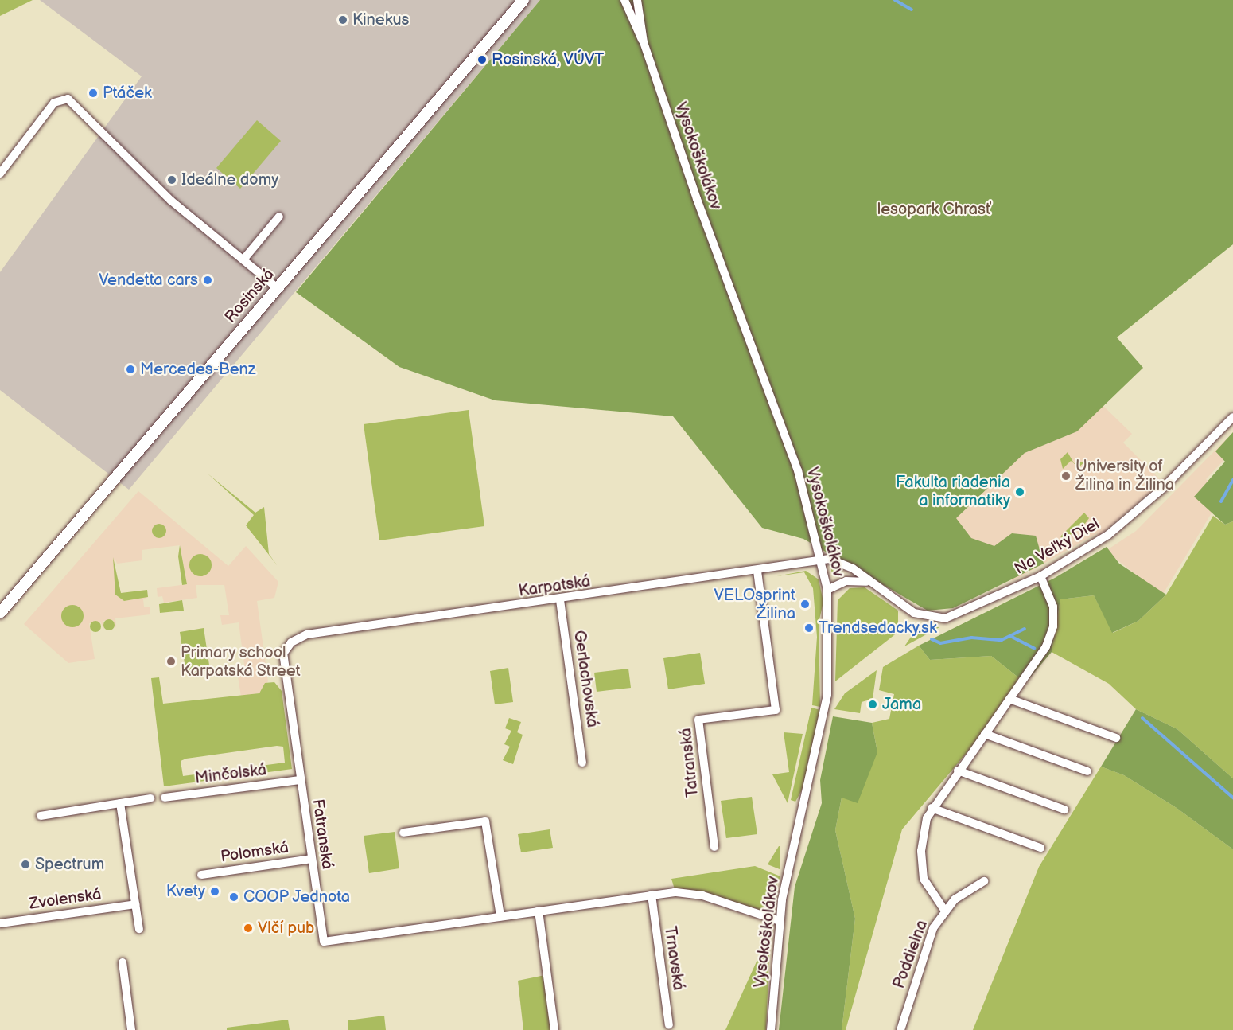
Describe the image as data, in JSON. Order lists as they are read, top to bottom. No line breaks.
{"streets":{"street":["Vysokoškolákov","Rosinská","Na Veľký Diel","Karpatská","Gerlachovská","Tatranská","Minčolská","Fatranská","Polomská","Zvolenská","Poddielna","Trnavská"]},"crossings":[["Vysokoškolákov","Na Veľký Diel"],["Vysokoškolákov","Karpatská"],["Vysokoškolákov","Fatranská"],["Na Veľký Diel","Karpatská"],["Karpatská","Gerlachovská"],["Karpatská","Tatranská"],["Karpatská","Fatranská"],["Minčolská","Fatranská"],["Fatranská","Polomská"],["Fatranská","Trnavská"]],"parks":["lesopark Chrasť"],"places":["Kinekus","Rosinská, VÚVT","Ptáček","Ideálne domy","Vendetta cars","Mercedes-Benz","University of Žilina in Žilina","Fakulta riadenia a informatiky","VELOsprint Žilina","Trendsedacky.sk","Primary school Karpatská Street","Jama","Spectrum","Kvety","COOP Jednota","Vlčí pub"]}
